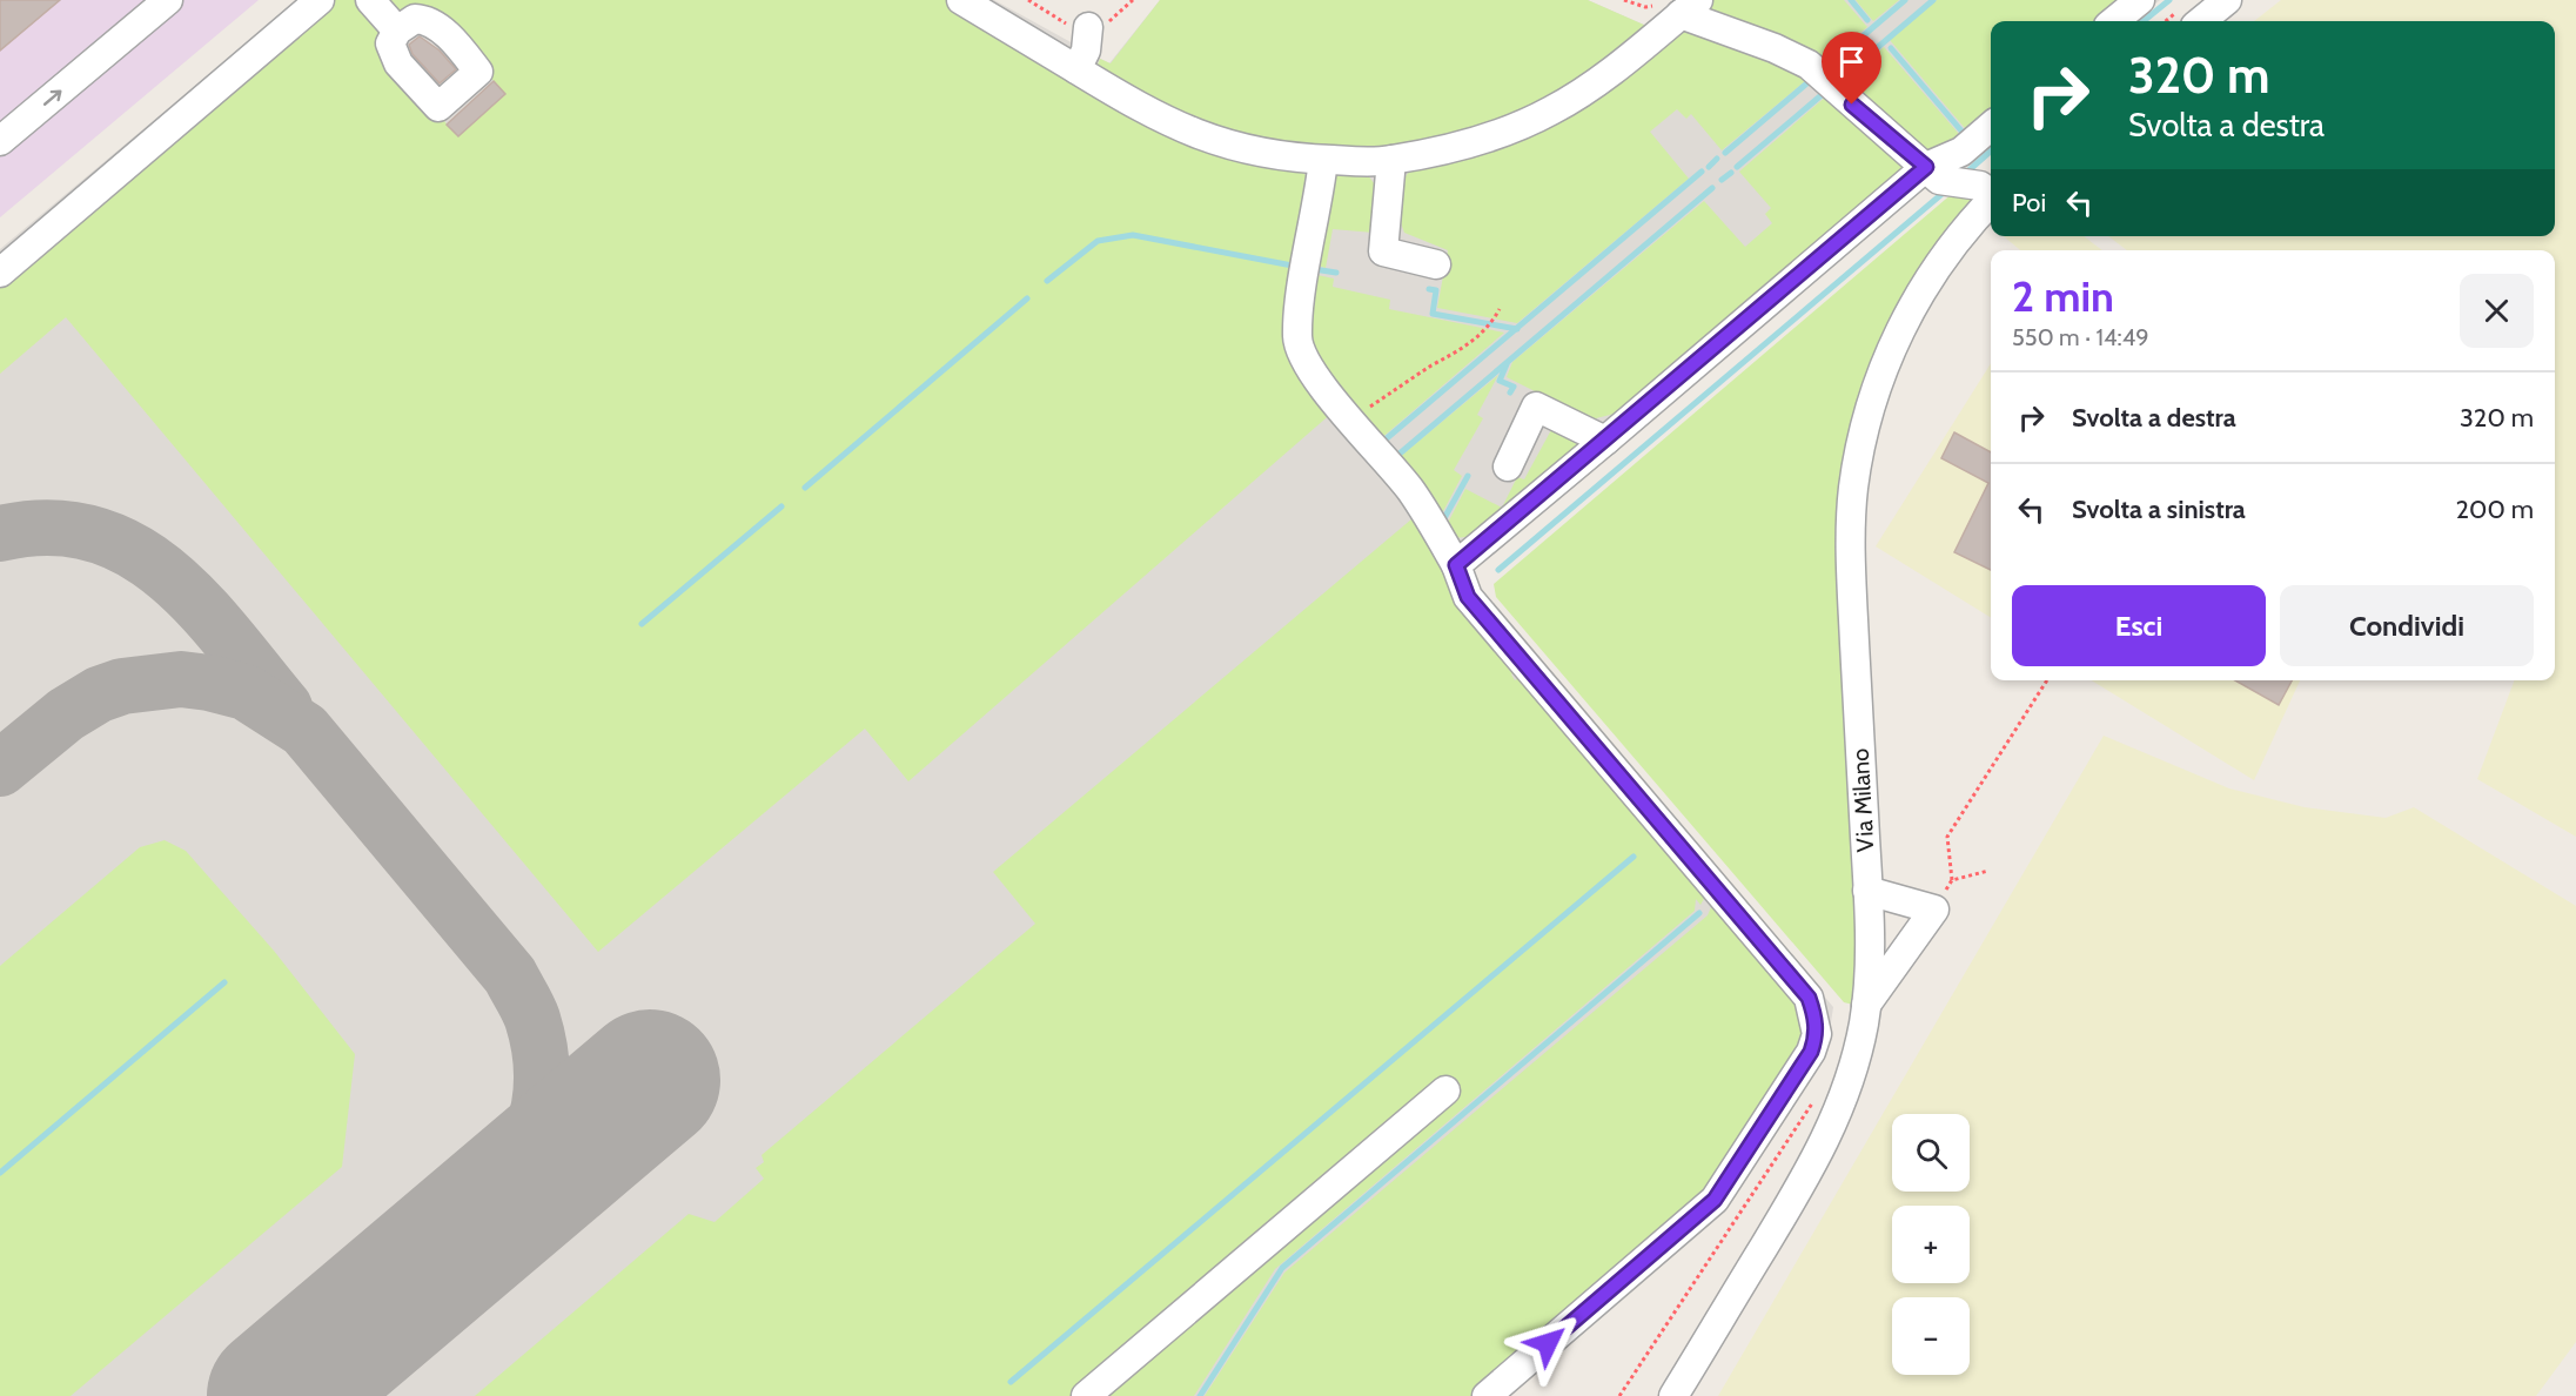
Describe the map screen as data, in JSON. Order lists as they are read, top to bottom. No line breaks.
{"streets":{"street":["Via Milano"]},"page":{"turn":["320 m","Svolta a destra"],"then":"Poi","heading":["2 min","550 m · 14:49"],"list":[{"name":"Svolta a destra","value":"320 m"},{"name":"Svolta a sinistra","value":"200 m"}],"buttons":["Esci","Condividi"],"map_buttons":["+","−"]}}
